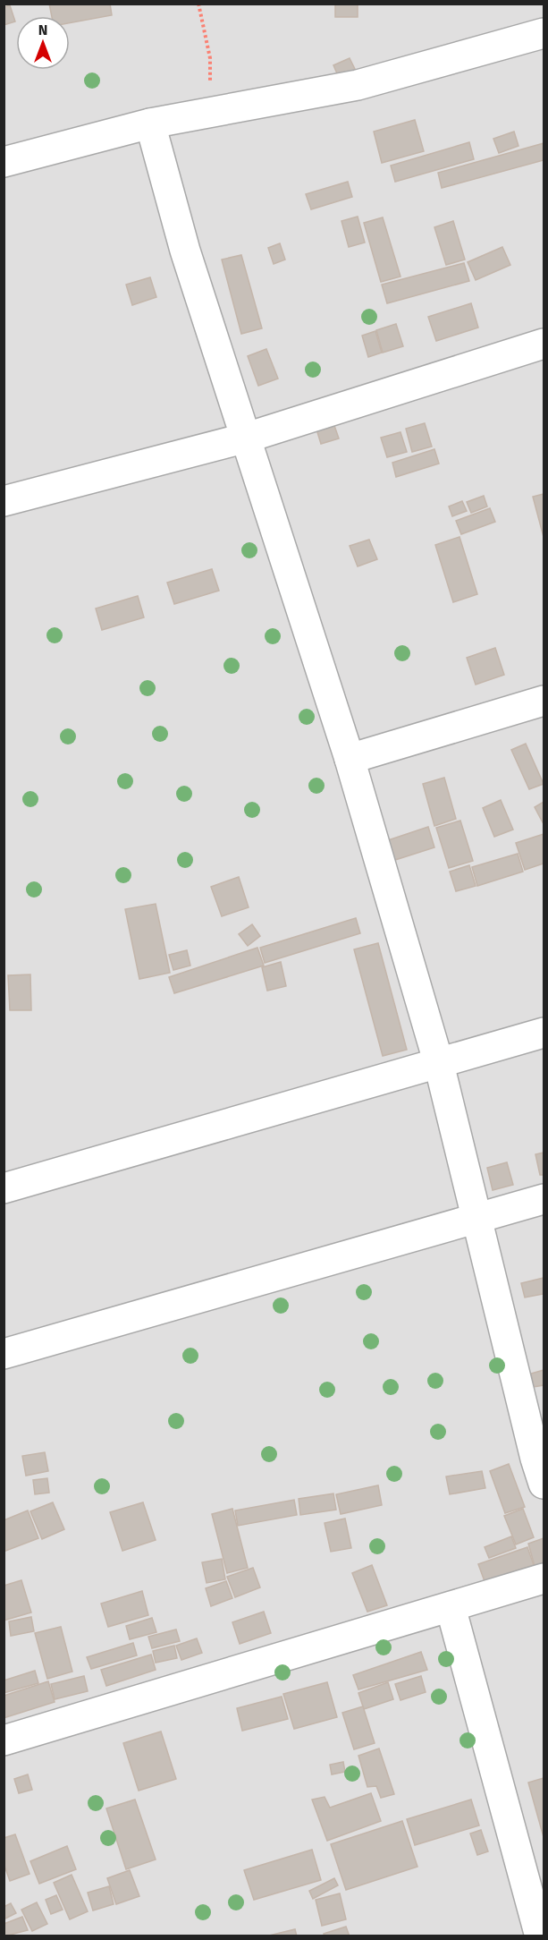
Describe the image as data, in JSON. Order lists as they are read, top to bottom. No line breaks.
{"north":"top"}
